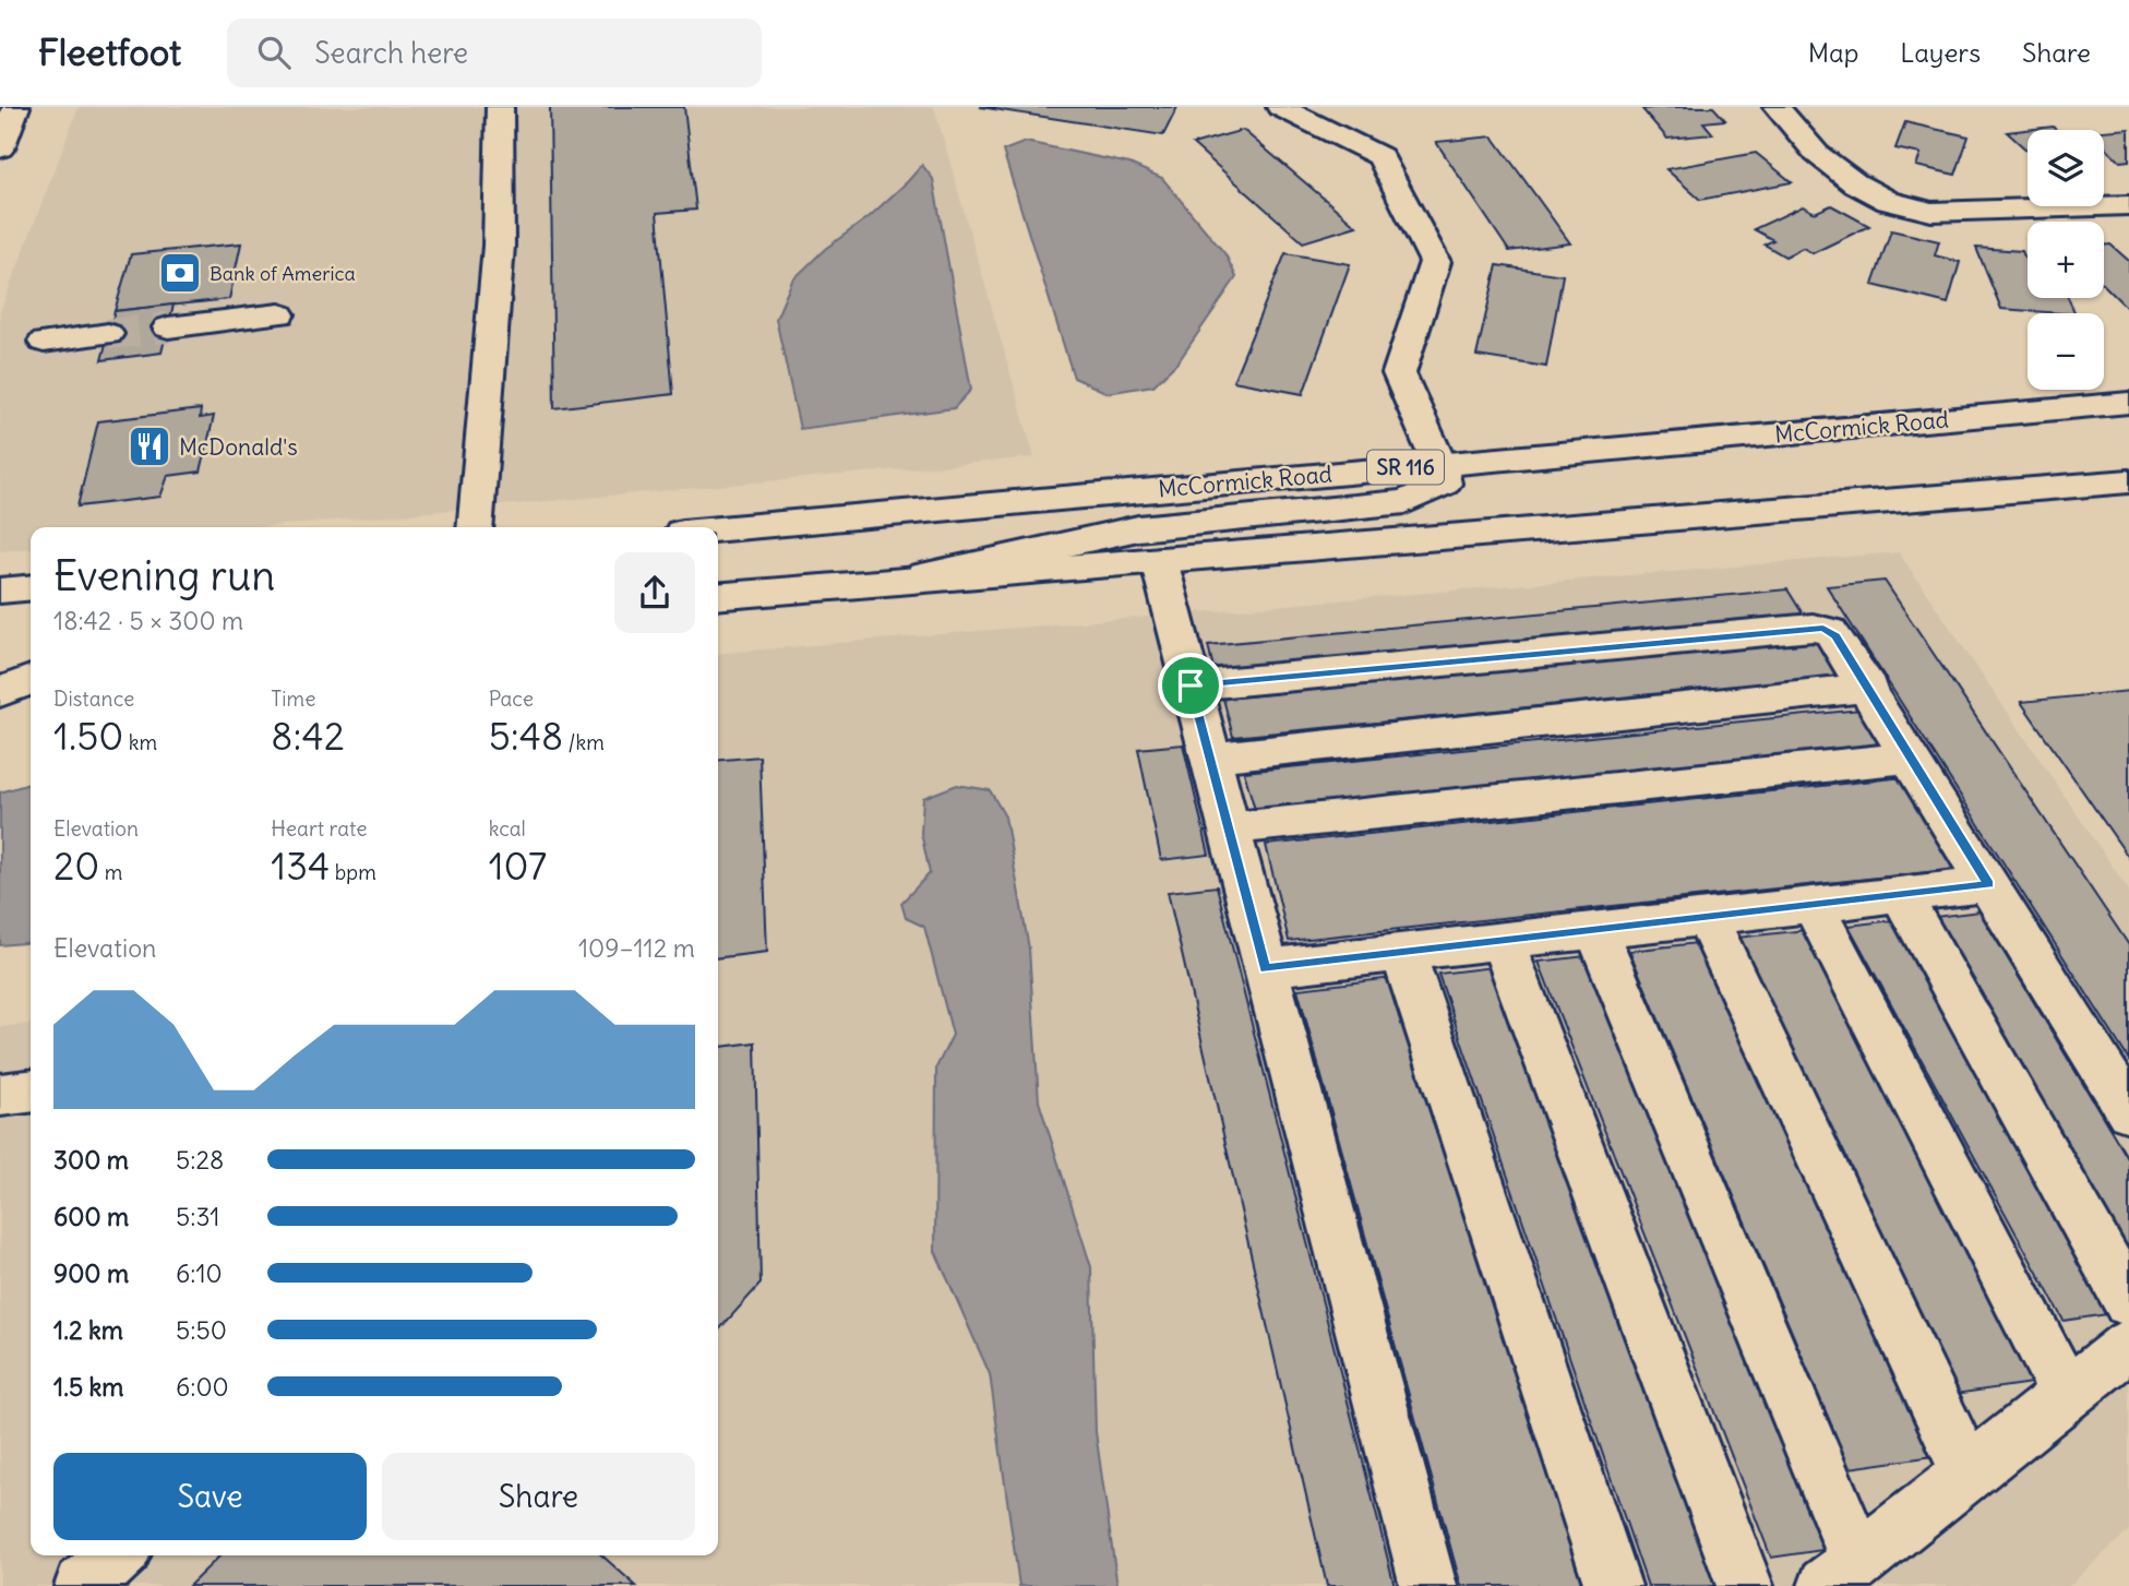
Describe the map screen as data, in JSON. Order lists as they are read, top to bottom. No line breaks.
{"streets":{"main road":["McCormick Road","SR 116"]},"places":{"bank":["Bank of America"],"restaurant":["McDonald's"]},"page":{"header":"Fleetfoot","search":"Search here","nav":["Map","Layers","Share"],"map_buttons":["+","−"],"heading":["Evening run","18:42 · 5 × 300 m"],"stats":[["Distance","1.50 km"],["Time","8:42"],["Pace","5:48 /km"],["Elevation","20 m"],["Heart rate","134 bpm"],["kcal","107"]],"chart":["Elevation","109–112 m"],"list":[{"name":"300 m","note":"5:28"},{"name":"600 m","note":"5:31"},{"name":"900 m","note":"6:10"},{"name":"1.2 km","note":"5:50"},{"name":"1.5 km","note":"6:00"}],"buttons":["Save","Share"]}}
